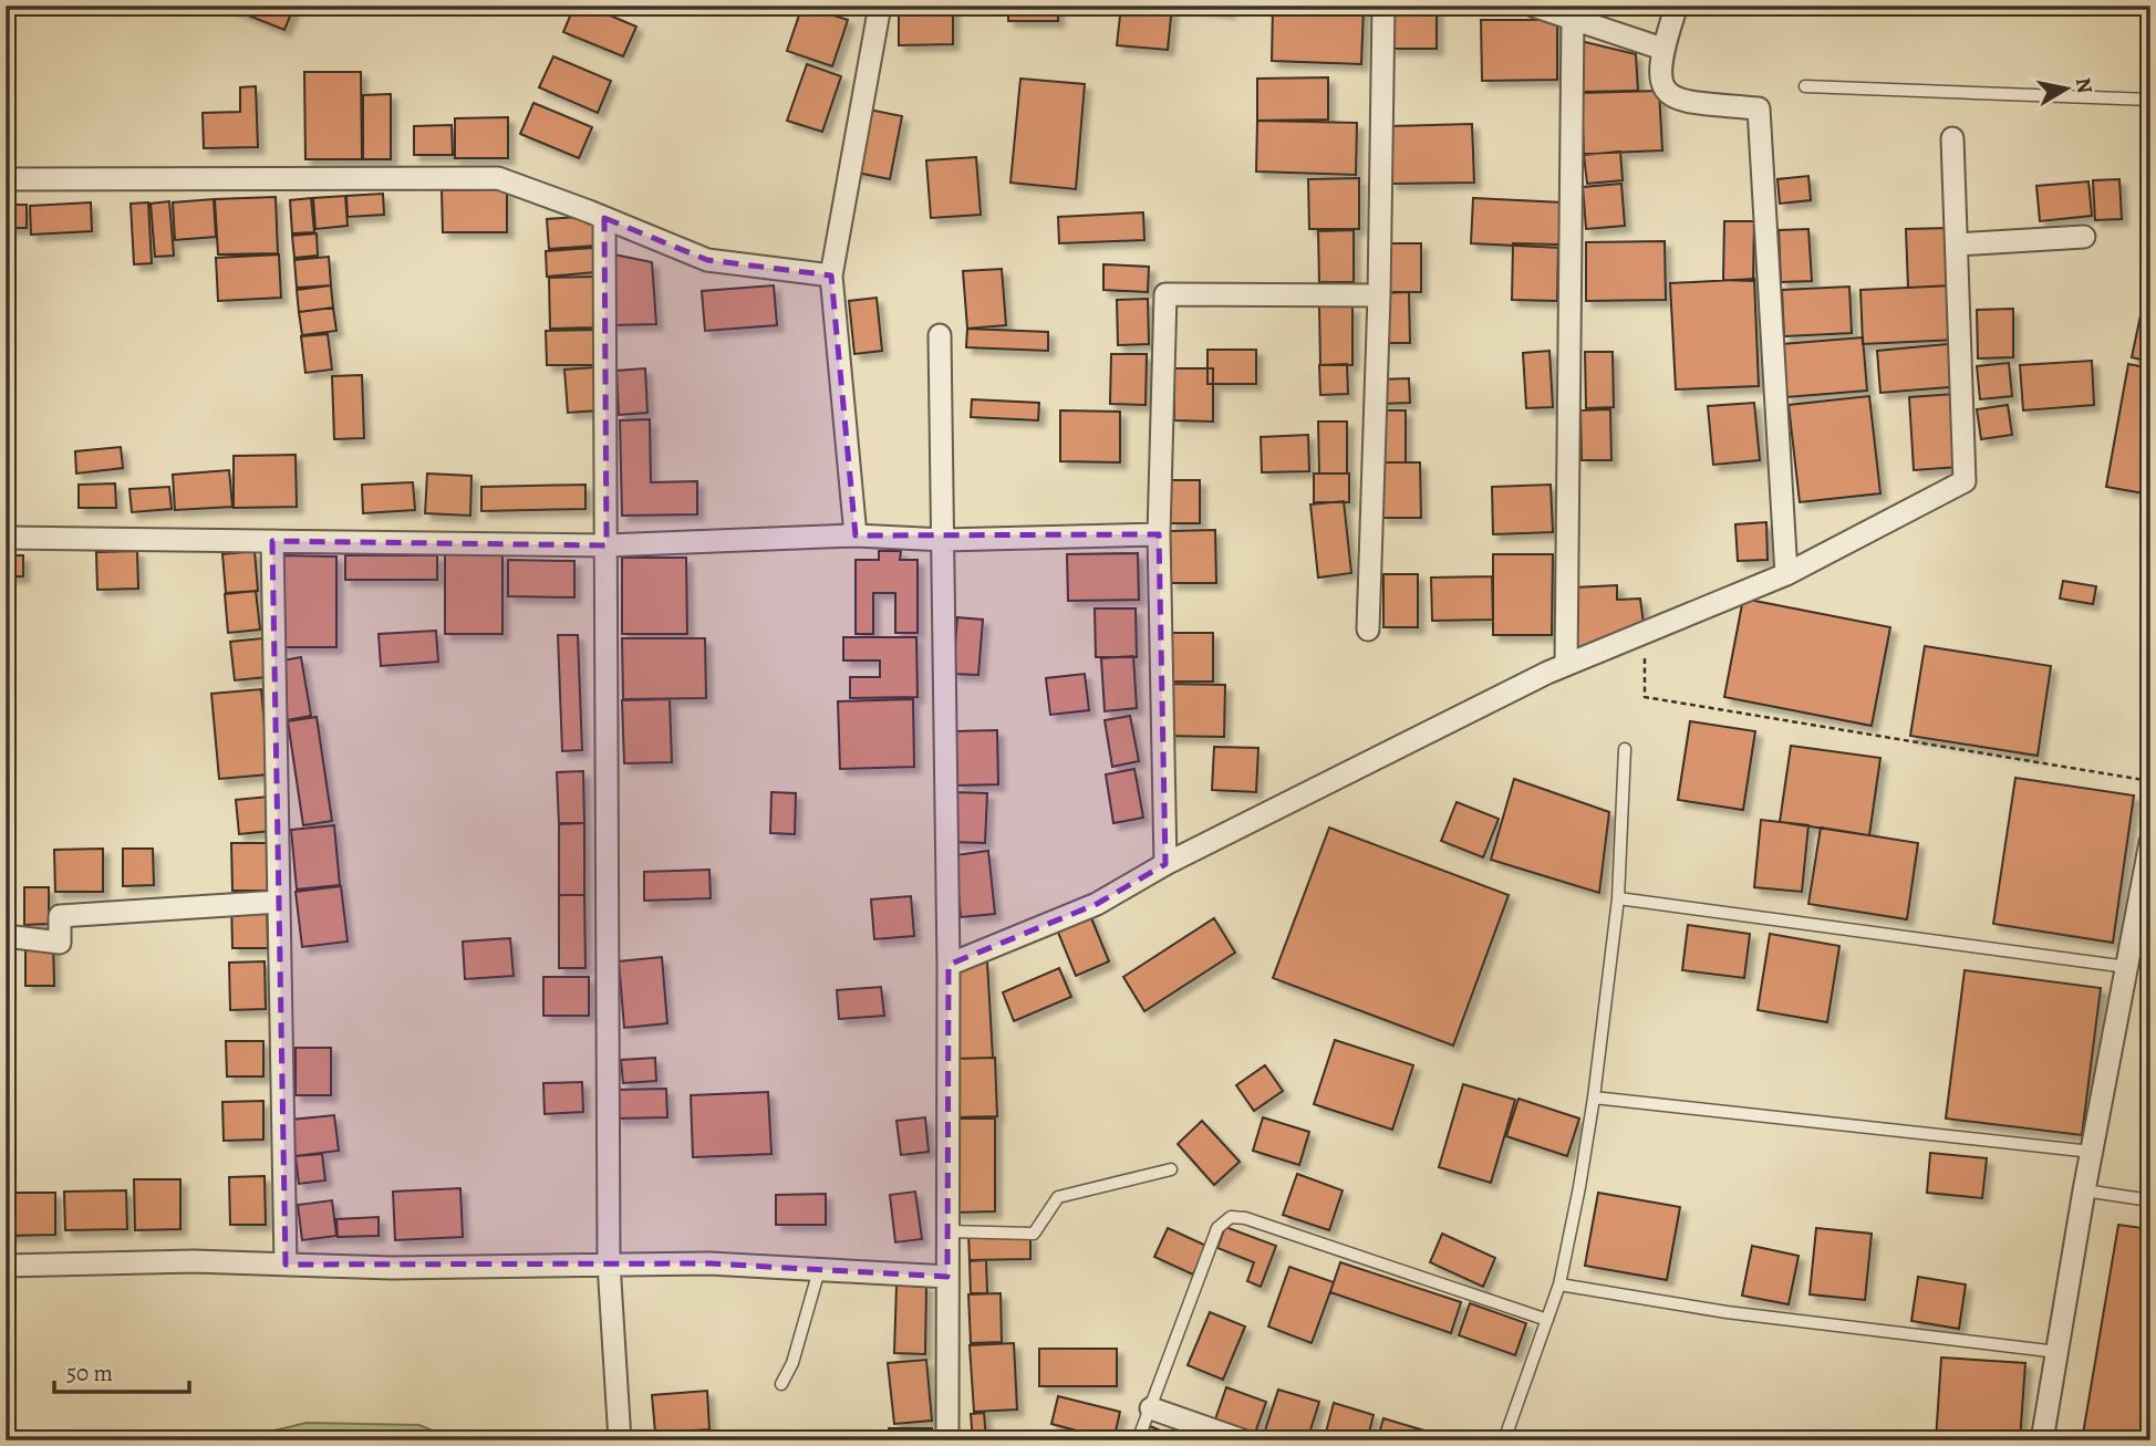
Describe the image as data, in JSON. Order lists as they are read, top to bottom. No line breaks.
{"scale_bar":"50 m","north":"right"}
